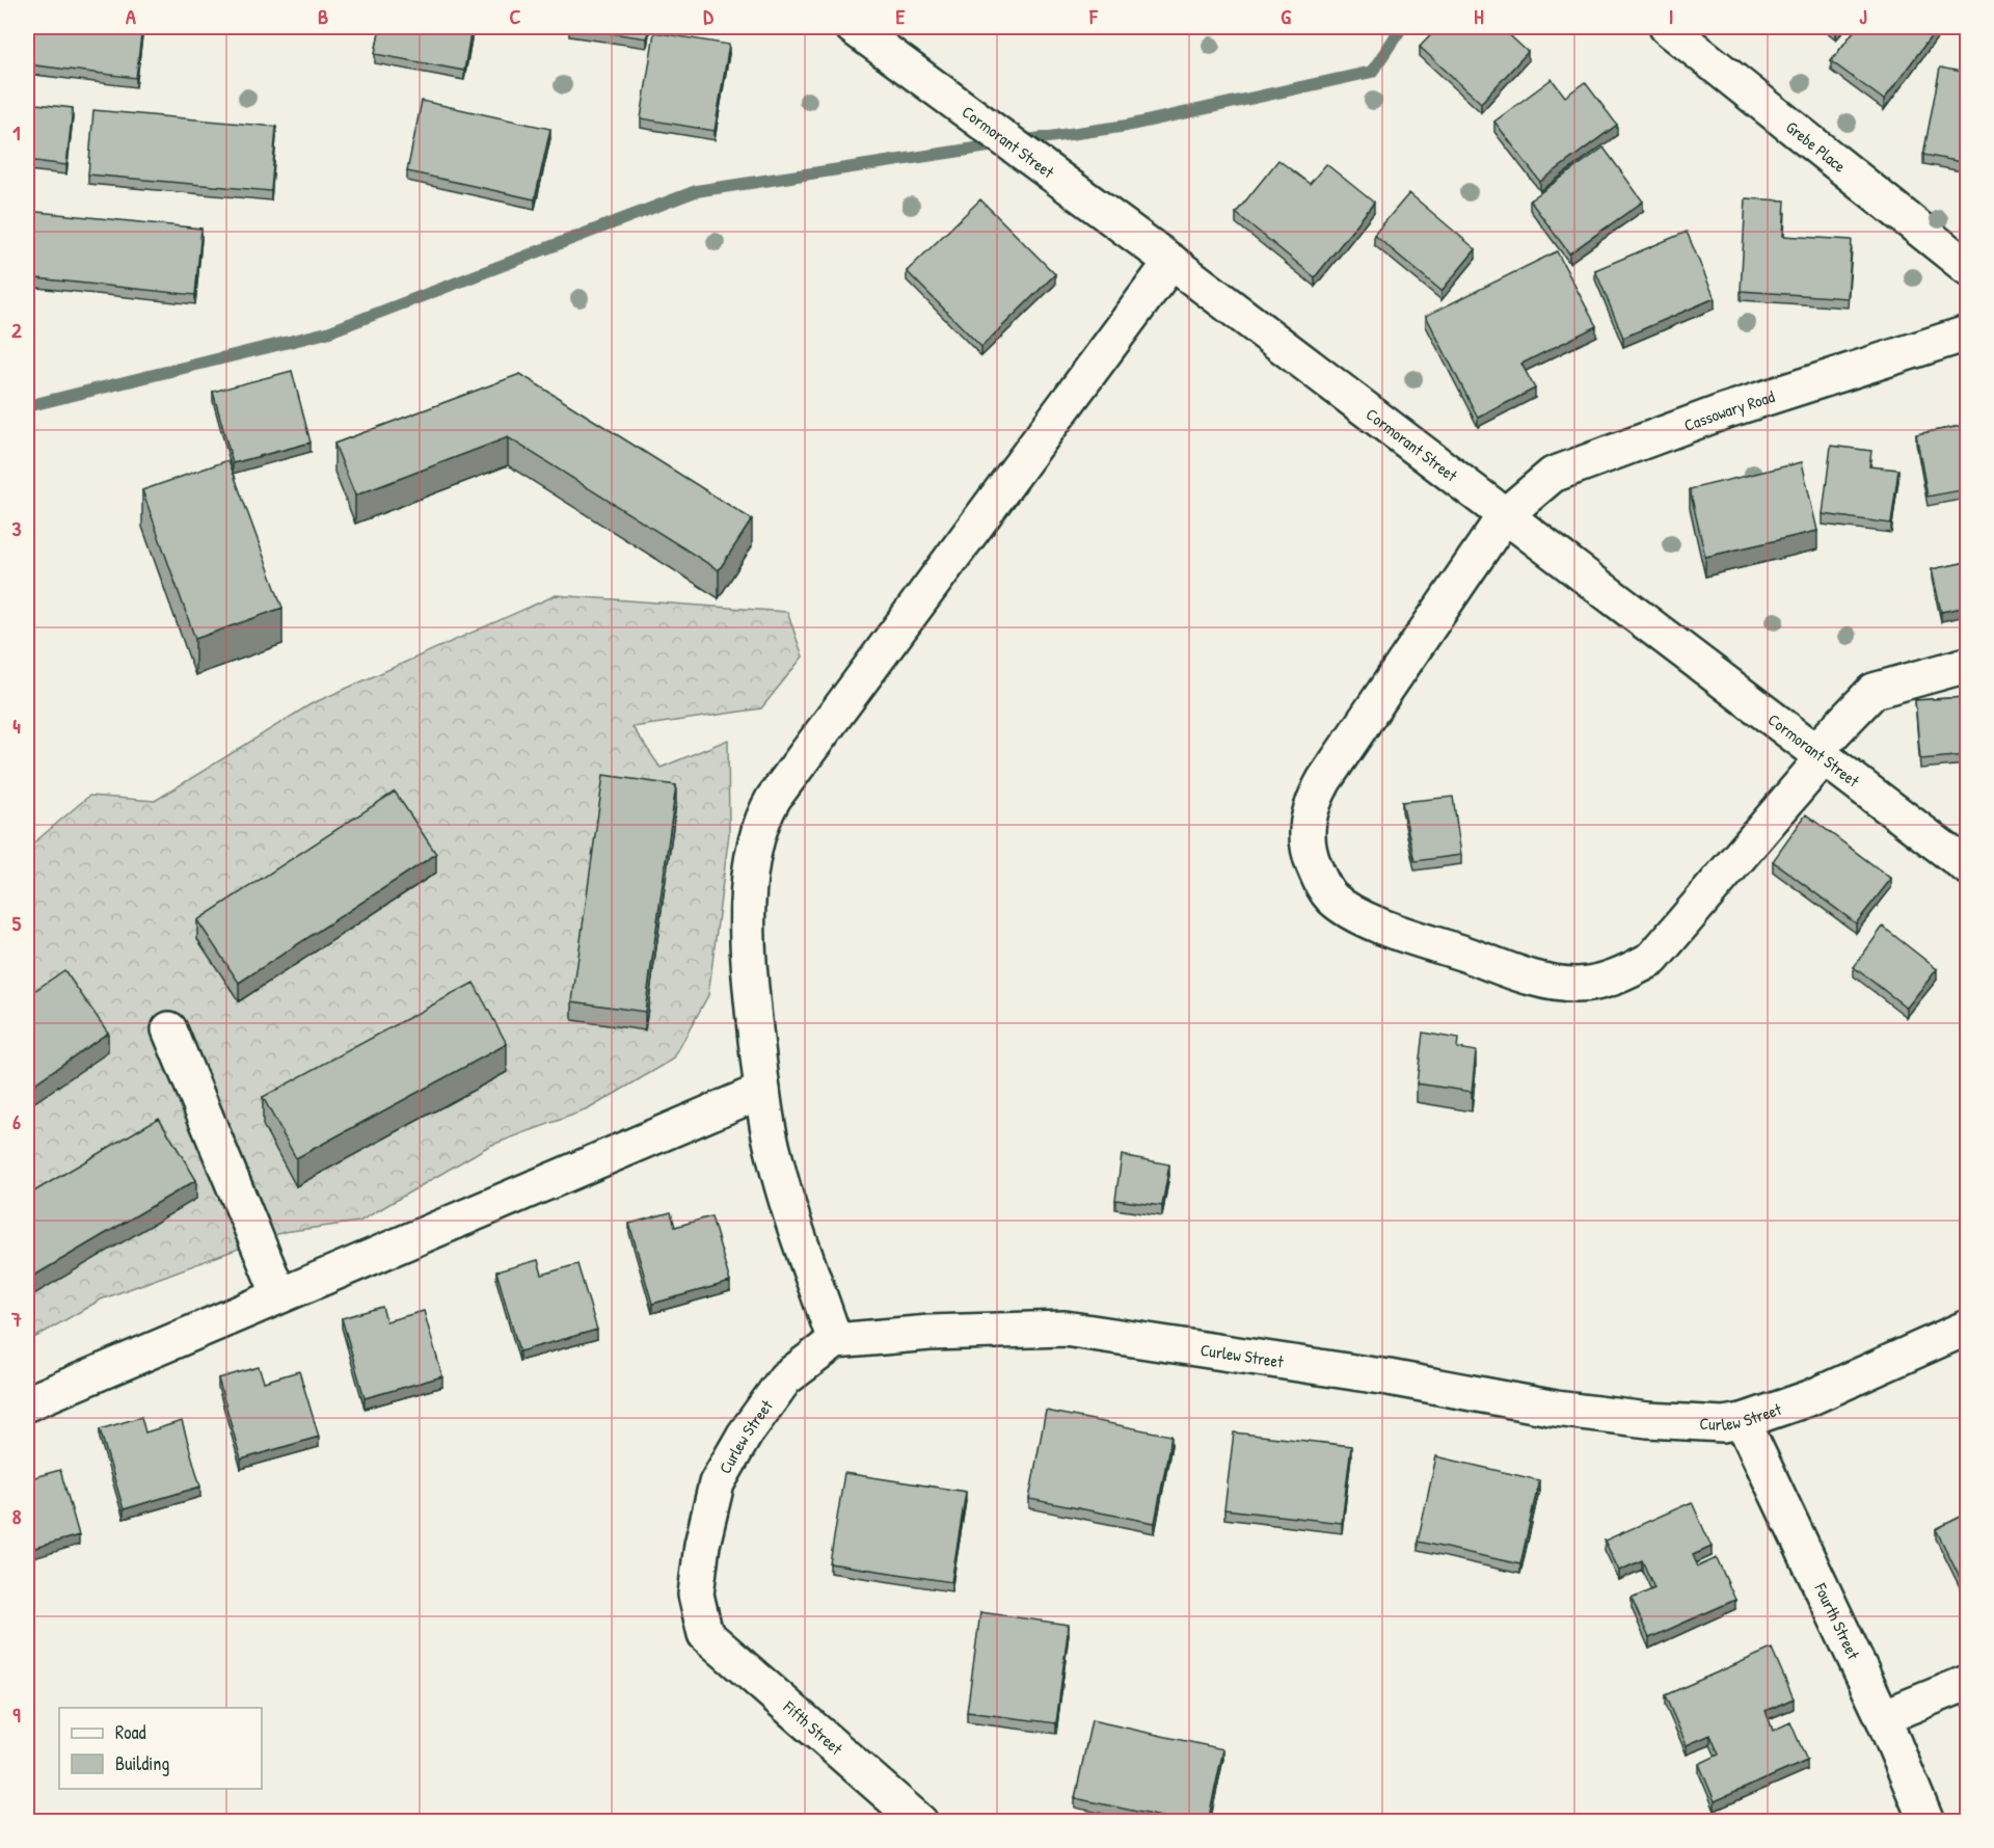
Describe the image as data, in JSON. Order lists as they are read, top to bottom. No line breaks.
{"streets":{"street":["Cormorant Street","Grebe Place","Cassowary Road","Curlew Street","Fourth Street","Fifth Street"]},"crossings":[["Cormorant Street","Cassowary Road"],["Curlew Street","Fourth Street"],["Curlew Street","Fifth Street"]],"legend":["Road","Building"],"grid":{"columns":["A","B","C","D","E","F","G","H","I","J"],"rows":["1","2","3","4","5","6","7","8","9"]}}
